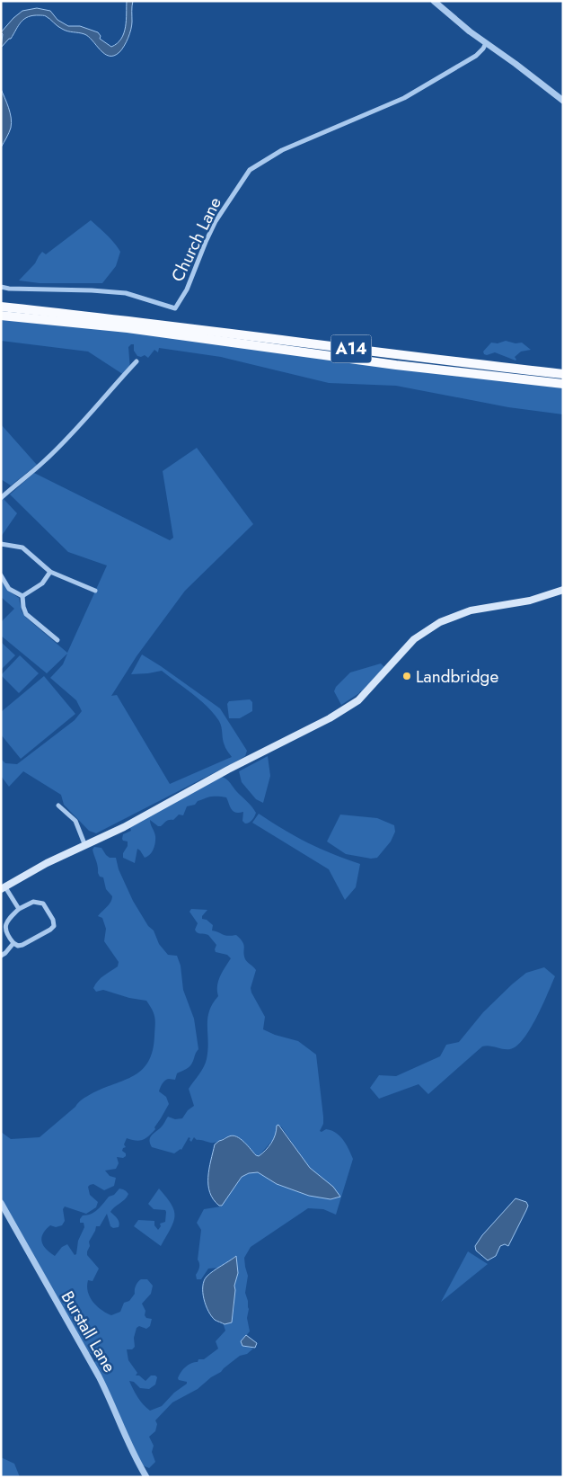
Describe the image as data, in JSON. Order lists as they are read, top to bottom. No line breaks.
{"streets":{"highway":["A14"],"street":["Church Lane","Burstall Lane"]},"places":["Landbridge"]}
